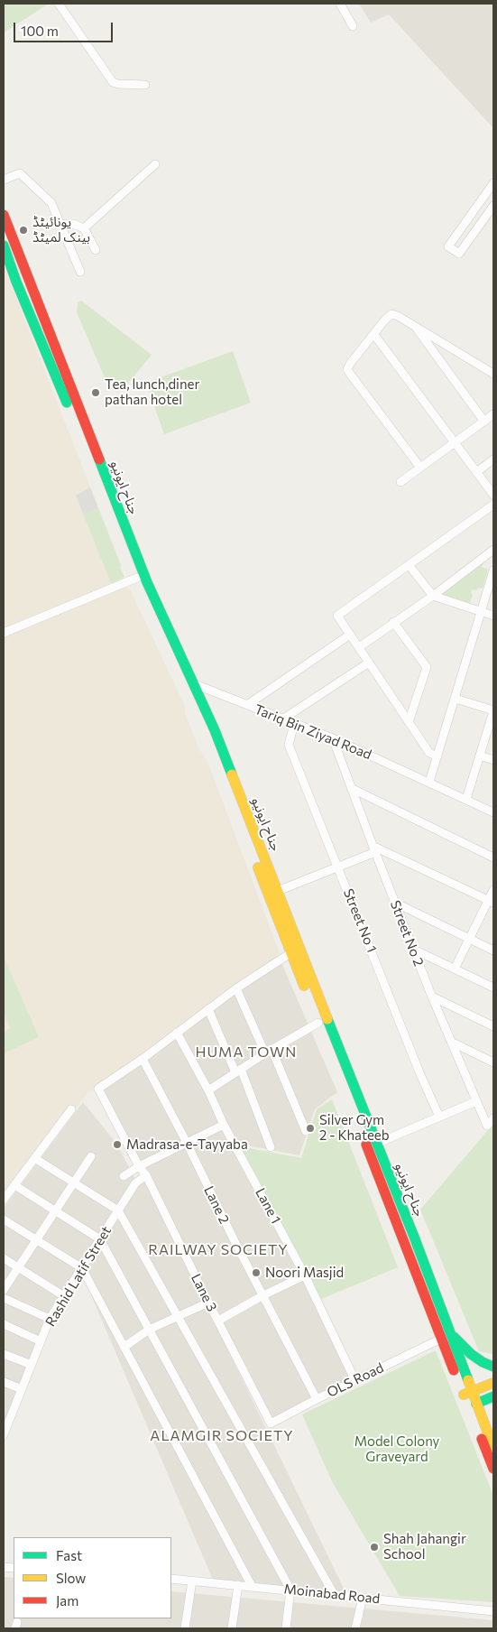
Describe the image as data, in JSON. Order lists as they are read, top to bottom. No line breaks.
{"streets":{"main road":["جناح ایونیو"],"street":["Tariq Bin Ziyad Road","Street No 1","Street No 2","Lane 2","Lane 1","Rashid Latif Street","Lane 3","OLS Road","Moinabad Road"]},"crossings":[["جناح ایونیو","Tariq Bin Ziyad Road"],["جناح ایونیو","OLS Road"],["Tariq Bin Ziyad Road","Street No 1"],["Tariq Bin Ziyad Road","Street No 2"],["Lane 2","Lane 3"],["Lane 2","OLS Road"],["Lane 1","OLS Road"],["Rashid Latif Street","Lane 3"],["Lane 3","OLS Road"]],"districts":["HUMA TOWN","RAILWAY SOCIETY","ALAMGIR SOCIETY"],"parks":["Model Colony Graveyard"],"places":["یونائیٹڈ بینک لمیٹڈ","Tea, lunch,diner pathan hotel","Silver Gym 2 - Khateeb","Madrasa-e-Tayyaba","Noori Masjid","Shah Jahangir School"],"legend":["Fast","Slow","Jam"],"scale_bar":"100 m"}
